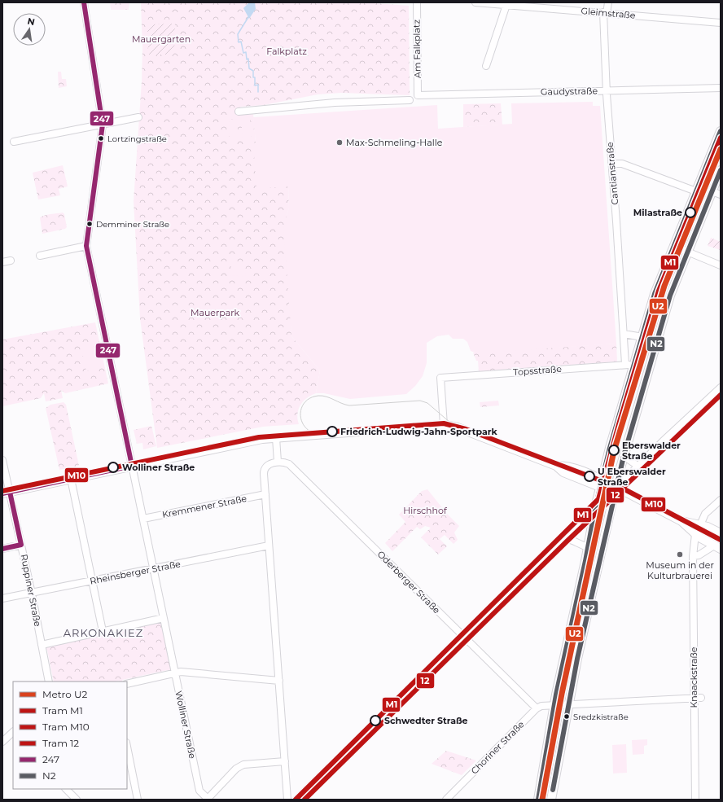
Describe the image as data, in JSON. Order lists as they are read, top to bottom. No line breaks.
{"streets":{"street":["Gleimstraße","Am Falkplatz","Gaudystraße","Cantianstraße","Topsstraße","Kremmener Straße","Rheinsberger Straße","Oderberger Straße","Ruppiner Straße","Knaackstraße","Wolliner Straße","Choriner Straße"]},"crossings":[["Gleimstraße","Cantianstraße"],["Am Falkplatz","Gaudystraße"],["Gaudystraße","Cantianstraße"],["Cantianstraße","Topsstraße"],["Kremmener Straße","Wolliner Straße"],["Rheinsberger Straße","Ruppiner Straße"],["Rheinsberger Straße","Wolliner Straße"],["Oderberger Straße","Choriner Straße"]],"districts":["ARKONAKIEZ"],"parks":["Mauergarten","Falkplatz","Mauerpark","Hirschhof"],"places":["Lortzingstraße","Max-Schmeling-Halle","Milastraße","Demminer Straße","Friedrich-Ludwig-Jahn-Sportpark","Eberswalder Straße","Wolliner Straße","U Eberswalder Straße","Museum in der Kulturbrauerei","Sredzkistraße","Schwedter Straße"],"lines":["transit line 247","transit line N2","tram line M1","metro line U2","tram line 12","tram line M10"],"legend":["Metro U2","Tram M1","Tram M10","Tram 12","247","N2"],"north":"top"}
